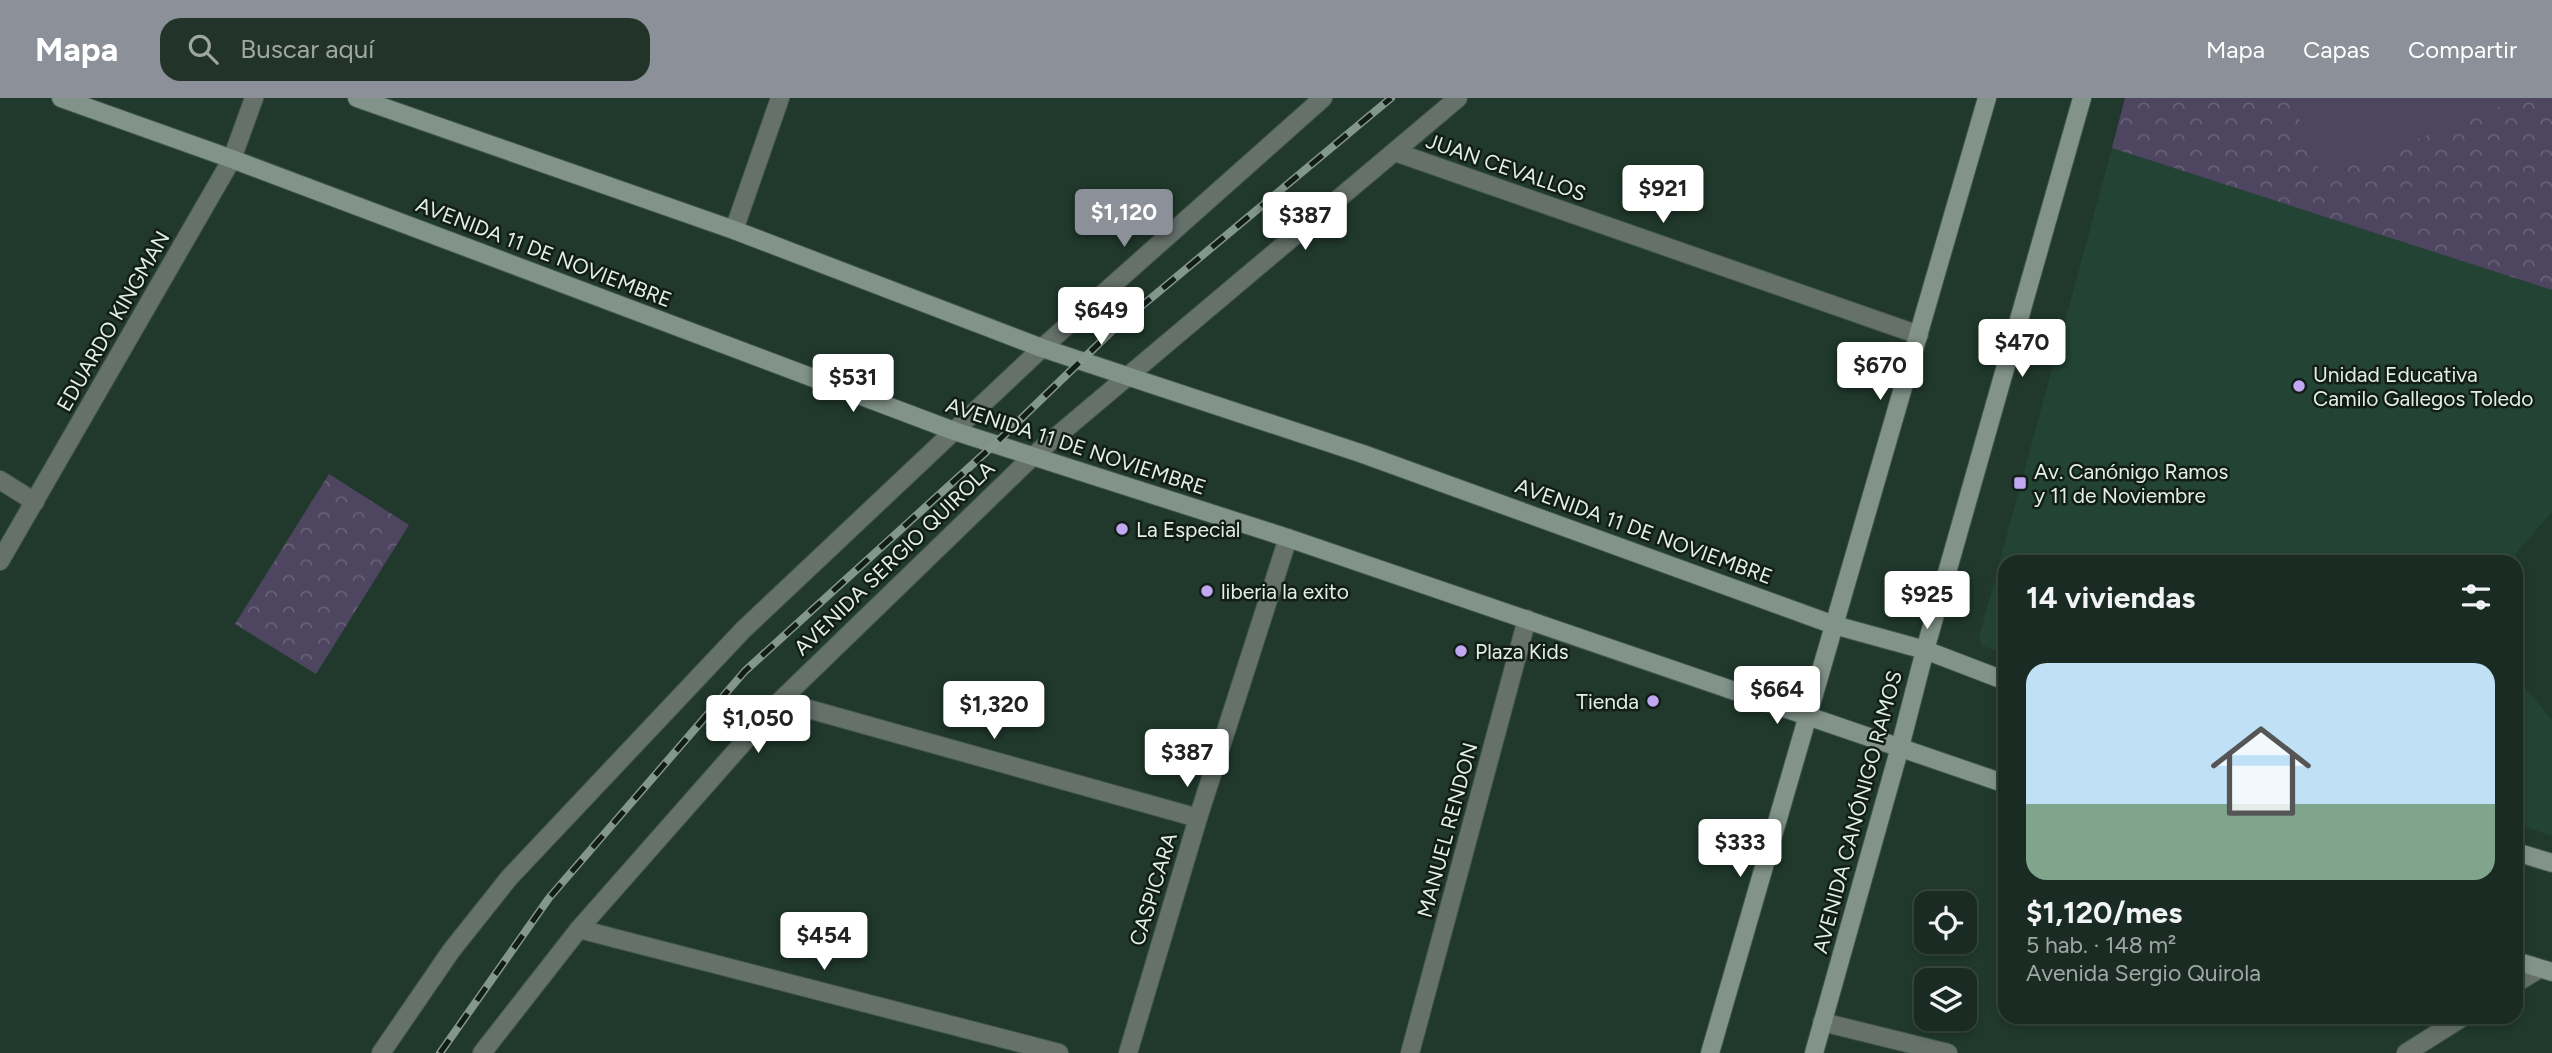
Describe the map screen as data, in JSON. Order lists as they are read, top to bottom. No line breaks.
{"streets":{"main road":["AVENIDA 11 DE NOVIEMBRE","AVENIDA CANÓNIGO RAMOS"],"street":["JUAN CEVALLOS","EDUARDO KINGMAN","AVENIDA SERGIO QUIROLA","MANUEL RENDON","CASPICARA"]},"crossings":[["JUAN CEVALLOS","AVENIDA SERGIO QUIROLA"],["AVENIDA 11 DE NOVIEMBRE","EDUARDO KINGMAN"],["AVENIDA 11 DE NOVIEMBRE","AVENIDA SERGIO QUIROLA"],["AVENIDA 11 DE NOVIEMBRE","AVENIDA CANÓNIGO RAMOS"],["AVENIDA 11 DE NOVIEMBRE","MANUEL RENDON"],["AVENIDA 11 DE NOVIEMBRE","CASPICARA"]],"places":{"other":["Unidad Educativa Camilo Gallegos Toledo","La Especial","liberia la exito","Plaza Kids","Tienda"],"transit":["Av. Canónigo Ramos y 11 de Noviembre"]},"page":{"header":"Mapa","search":"Buscar aquí","nav":["Mapa","Capas","Compartir"],"price":["$921","$1,120","$387","$649","$470","$670","$531","$925","$664","$1,320","$1,050","$387","$333","$454"],"heading":"14 viviendas","list":[{"name":"$1,120/mes","note":"5 hab. · 148 m² · Avenida Sergio Quirola"}]}}
